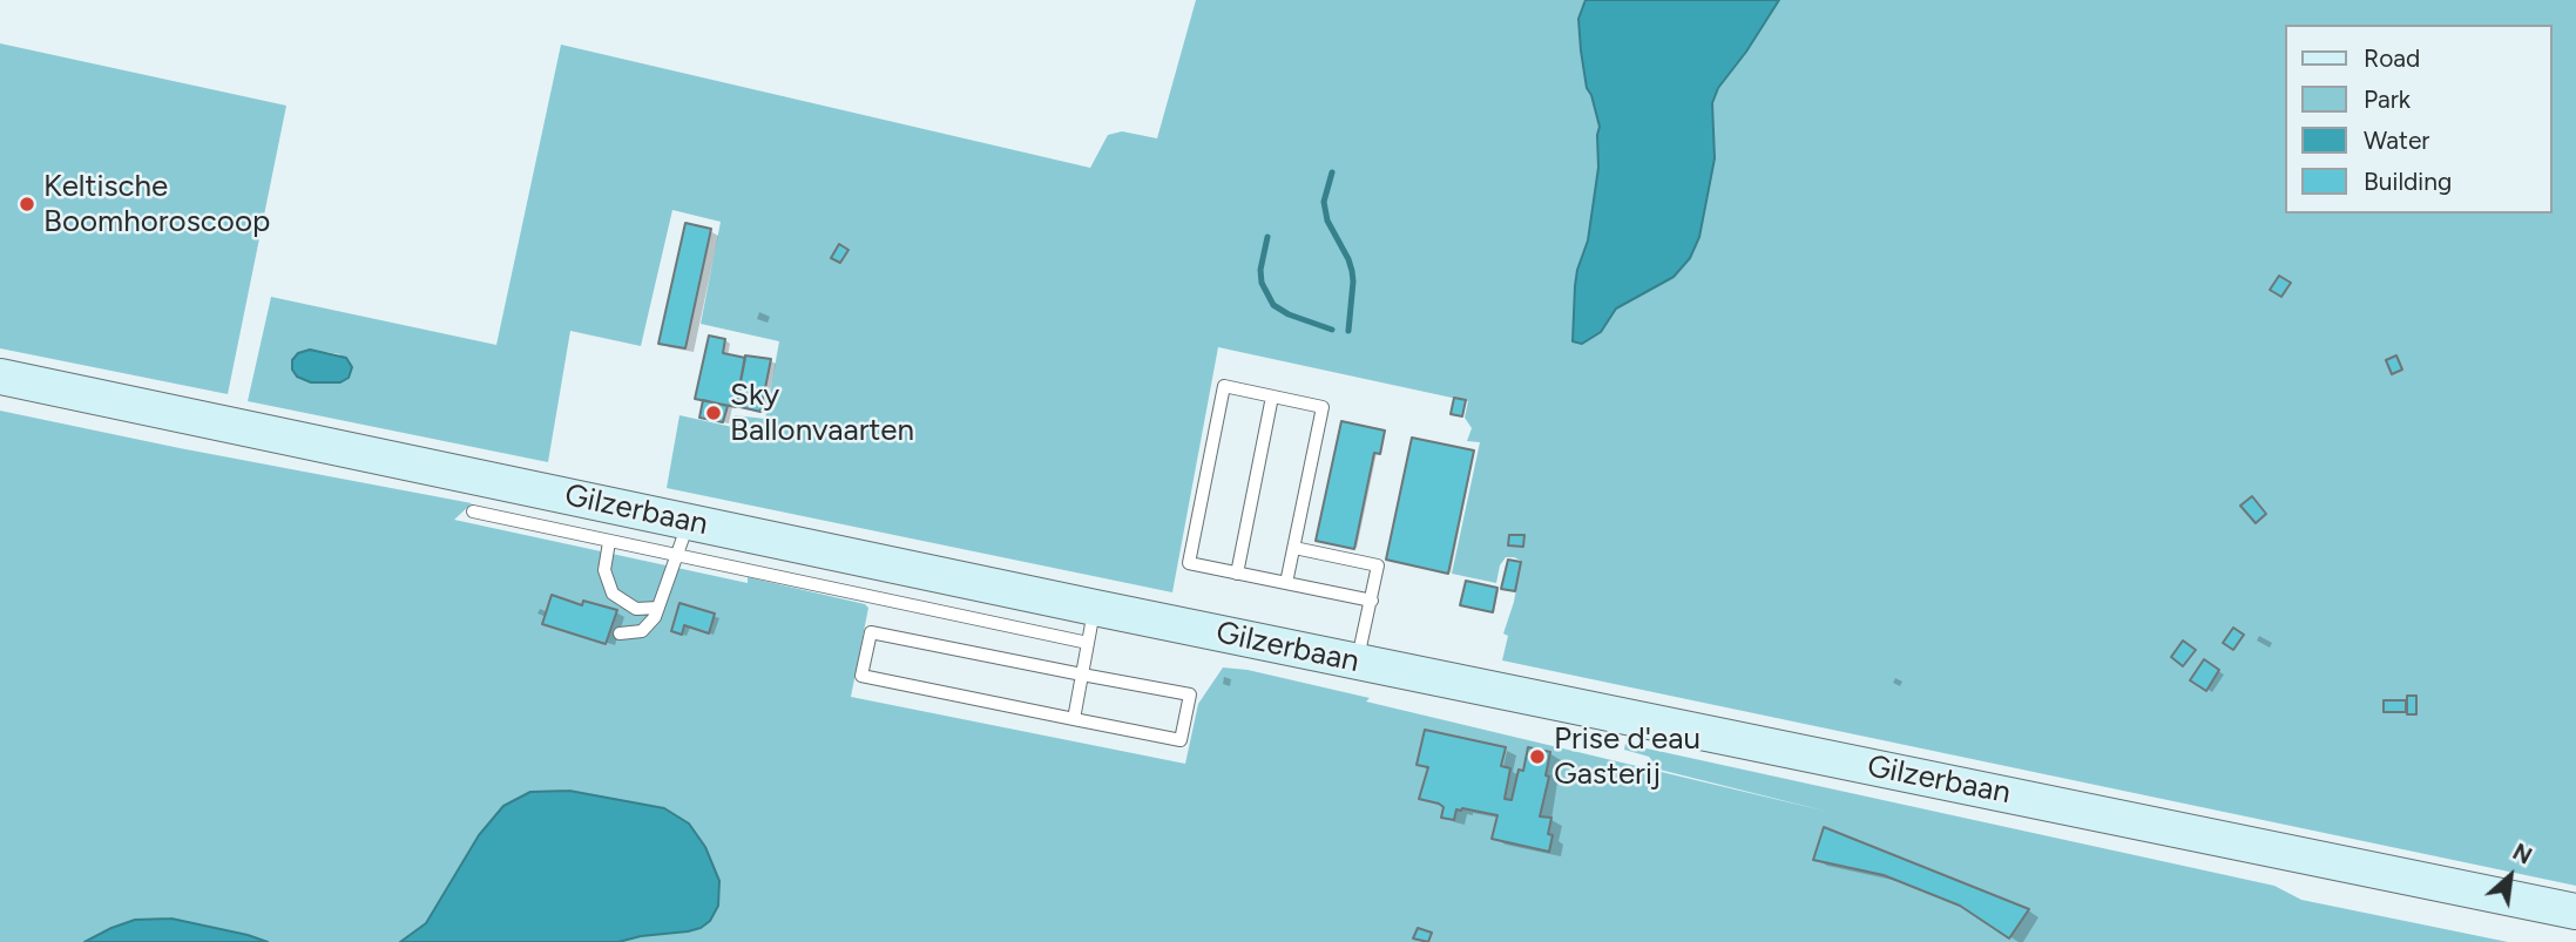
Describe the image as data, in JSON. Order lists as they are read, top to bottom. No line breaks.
{"streets":{"street":["Gilzerbaan"]},"places":["Keltische Boomhoroscoop","Sky Ballonvaarten","Prise d'eau Gasterij"],"legend":["Road","Park","Water","Building"],"north":"top right"}
